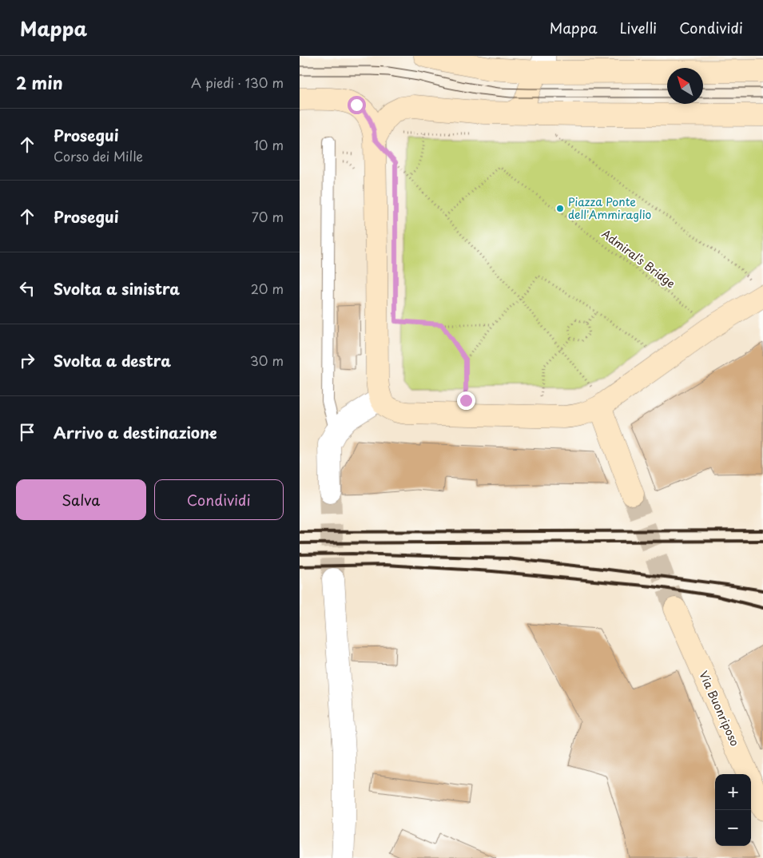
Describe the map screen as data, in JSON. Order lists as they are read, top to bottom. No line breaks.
{"streets":{"street":["Via Buonriposo"],"path":["Admiral’s Bridge"]},"places":["Piazza Ponte dell'Ammiraglio"],"north":"top left","page":{"header":"Mappa","nav":["Mappa","Livelli","Condividi"],"heading":["2 min","A piedi · 130 m"],"list":[["Prosegui","Corso dei Mille","10 m"],["Prosegui","70 m"],["Svolta a sinistra","20 m"],["Svolta a destra","30 m"],"Arrivo a destinazione"],"buttons":["Salva","Condividi"],"map_buttons":["+","−"]}}
